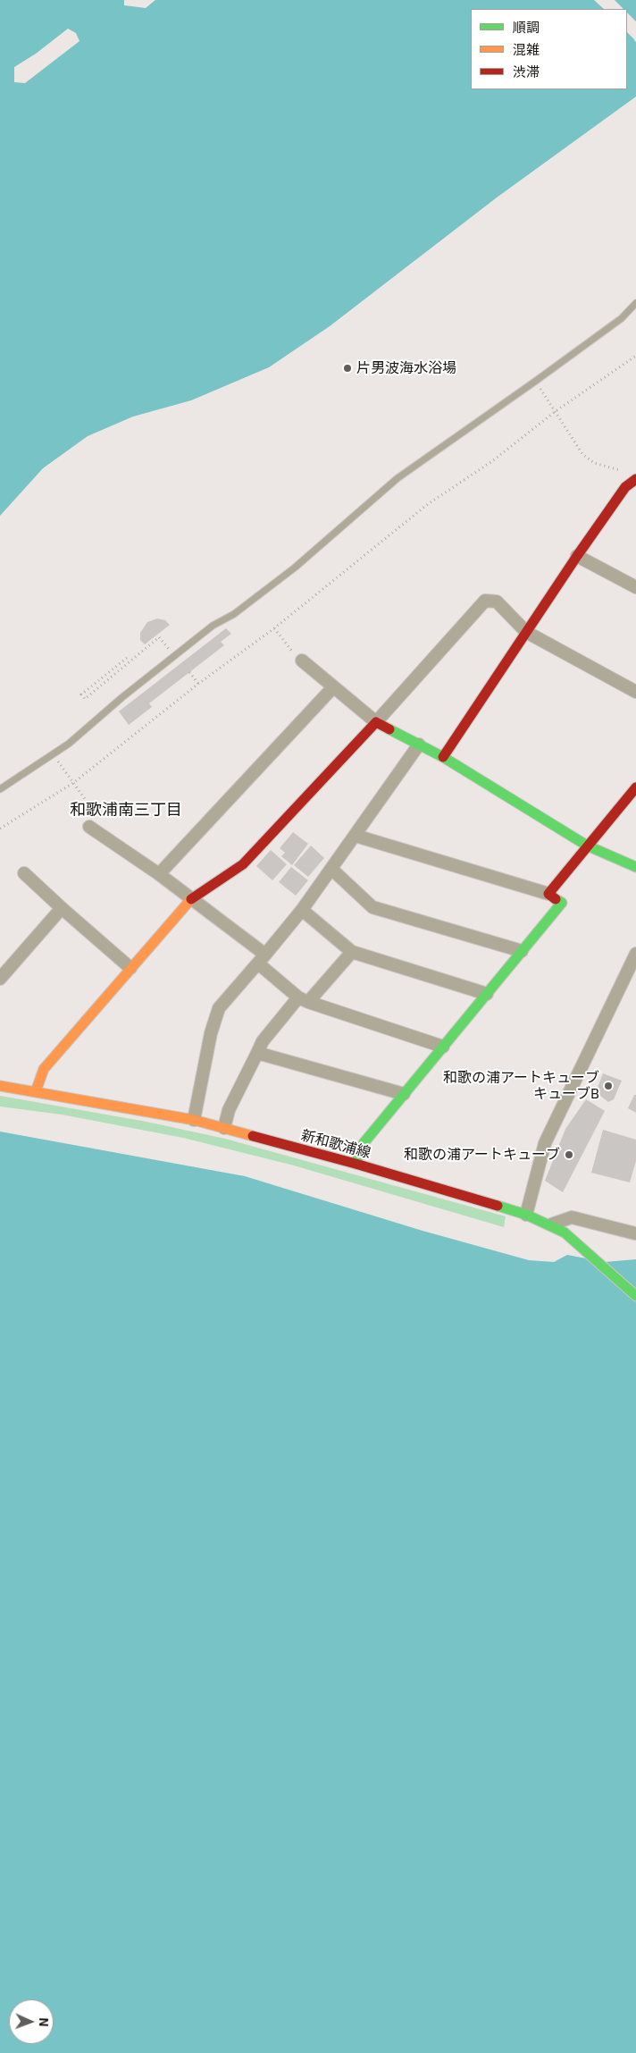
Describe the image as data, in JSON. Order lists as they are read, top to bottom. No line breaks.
{"streets":{"street":["新和歌浦線"]},"districts":["和歌浦南三丁目"],"places":["片男波海水浴場","和歌の浦アートキューブ キューブB","和歌の浦アートキューブ"],"legend":["順調","混雑","渋滞"],"north":"right"}
